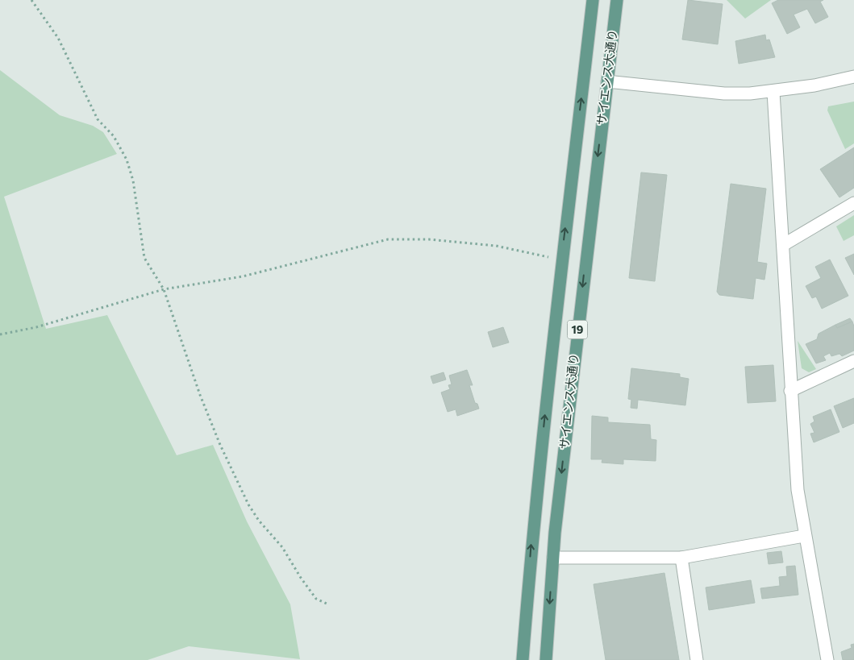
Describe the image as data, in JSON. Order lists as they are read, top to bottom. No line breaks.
{"streets":{"main road":["サイエンス大通り","19"]}}
